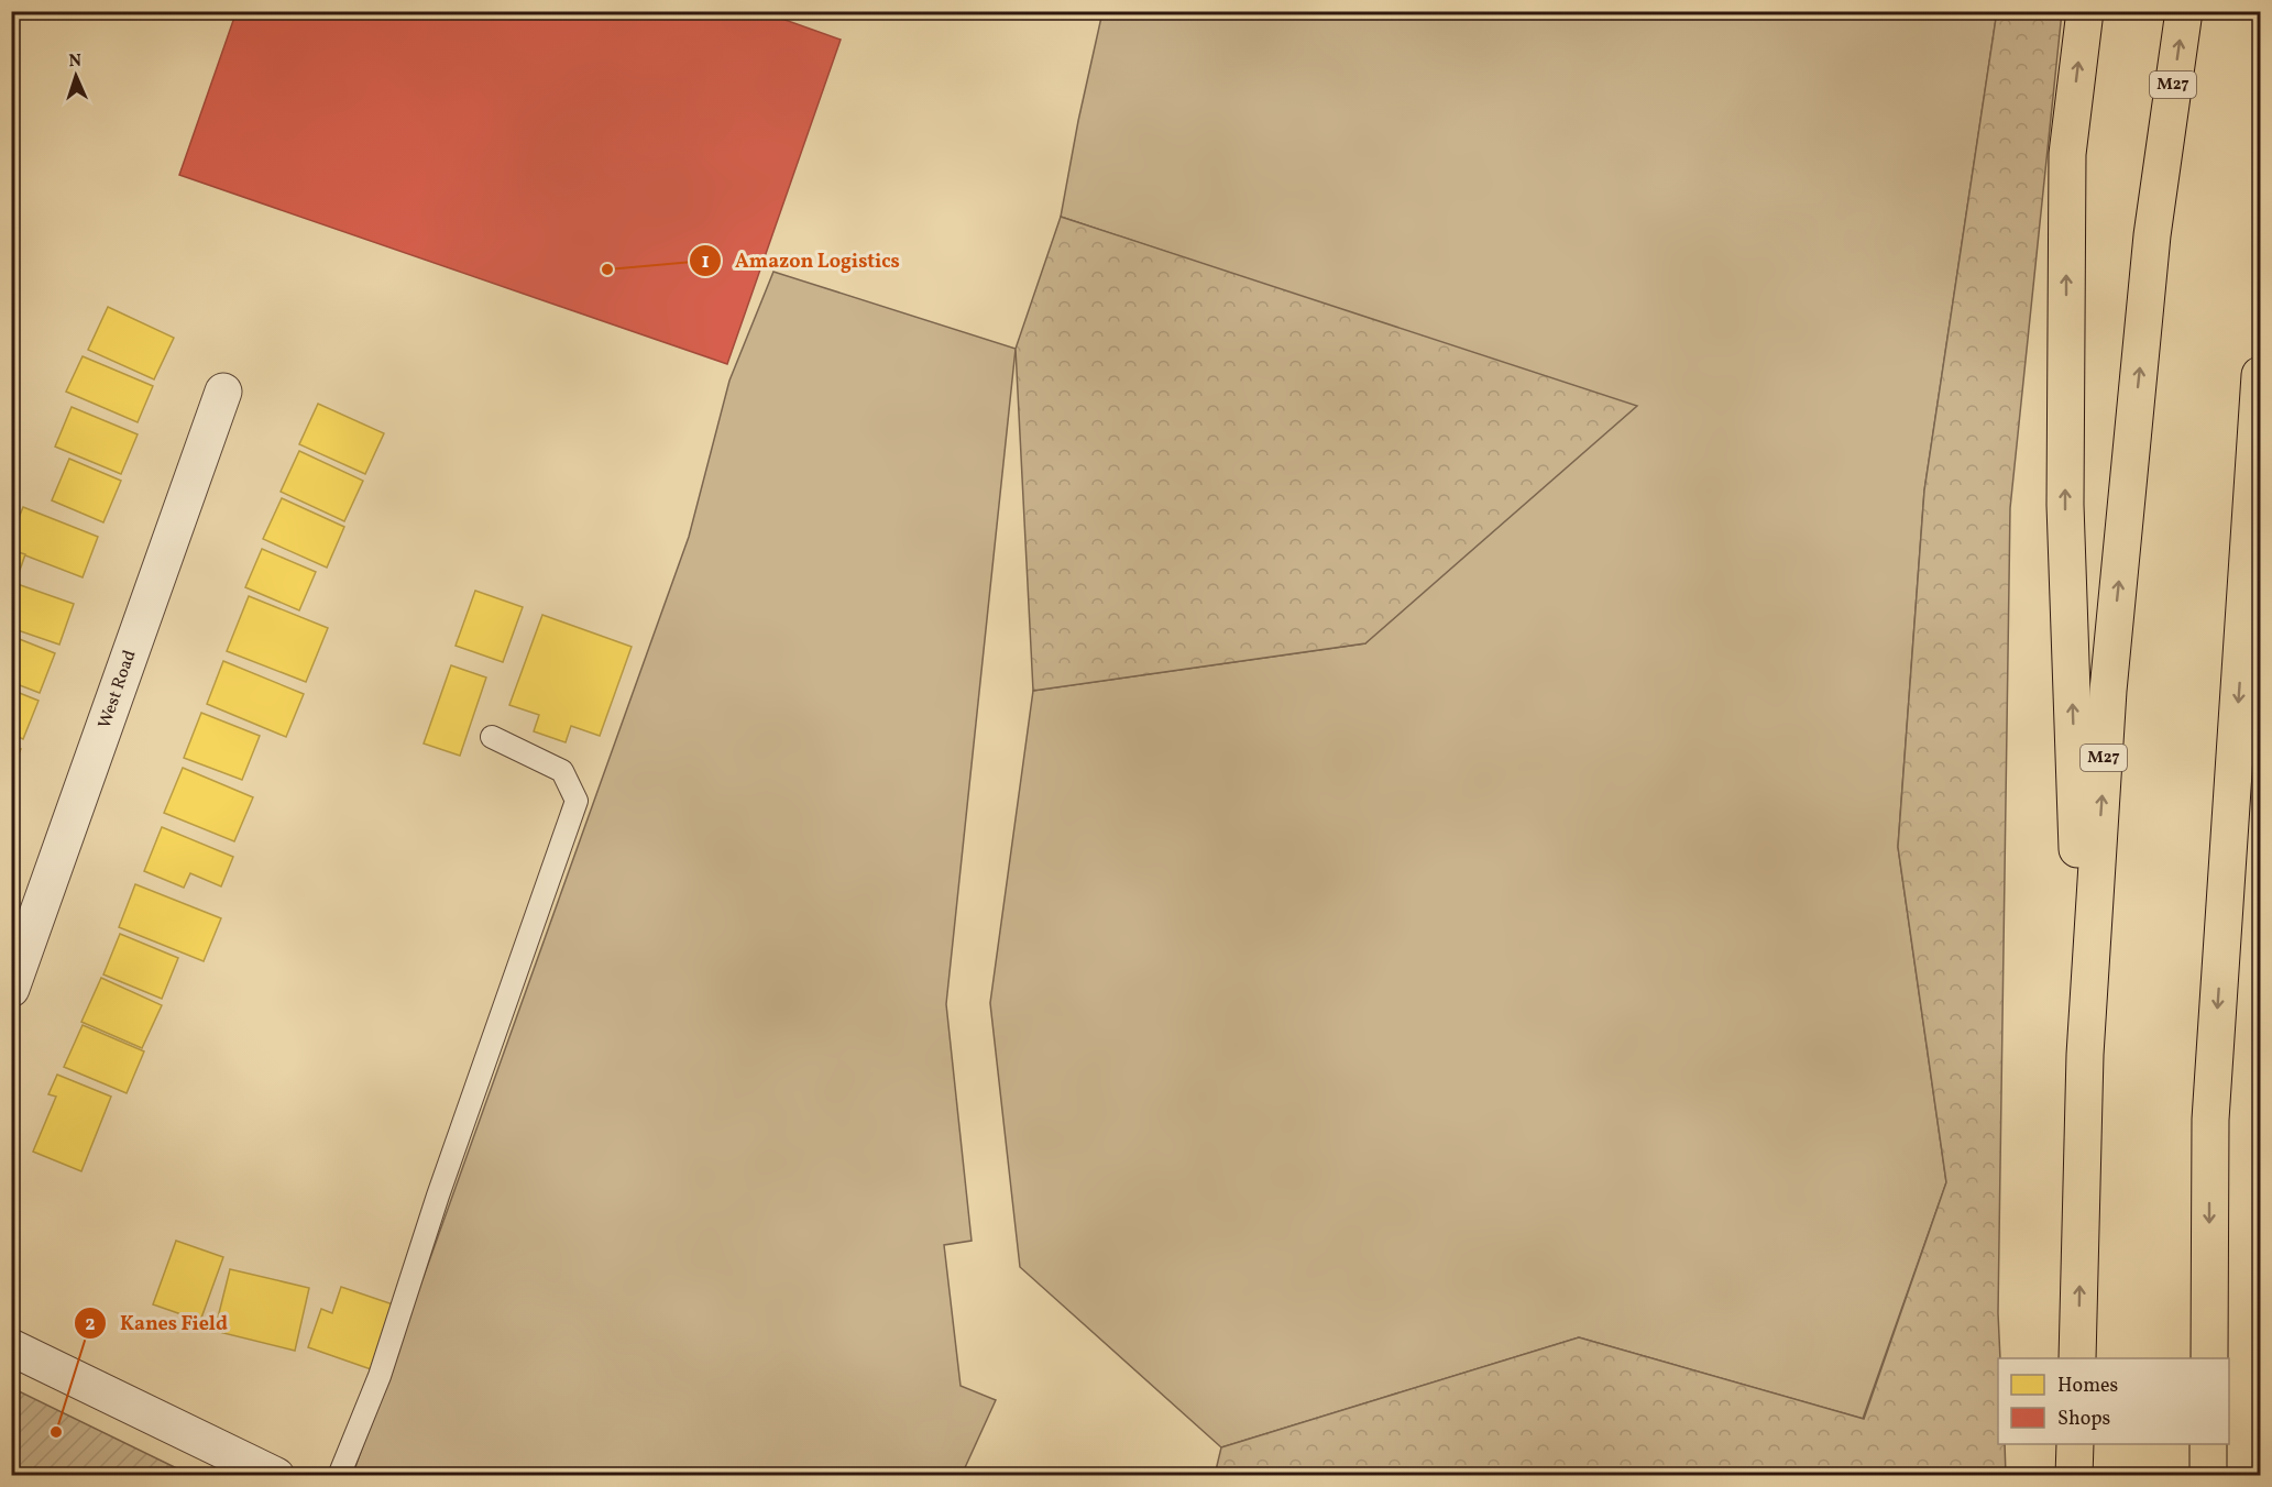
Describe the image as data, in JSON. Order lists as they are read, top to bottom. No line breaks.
{"streets":{"highway":["M27"],"street":["West Road"]},"places":["Amazon Logistics","Kanes Field"],"legend":["Homes","Shops"],"north":"top"}
